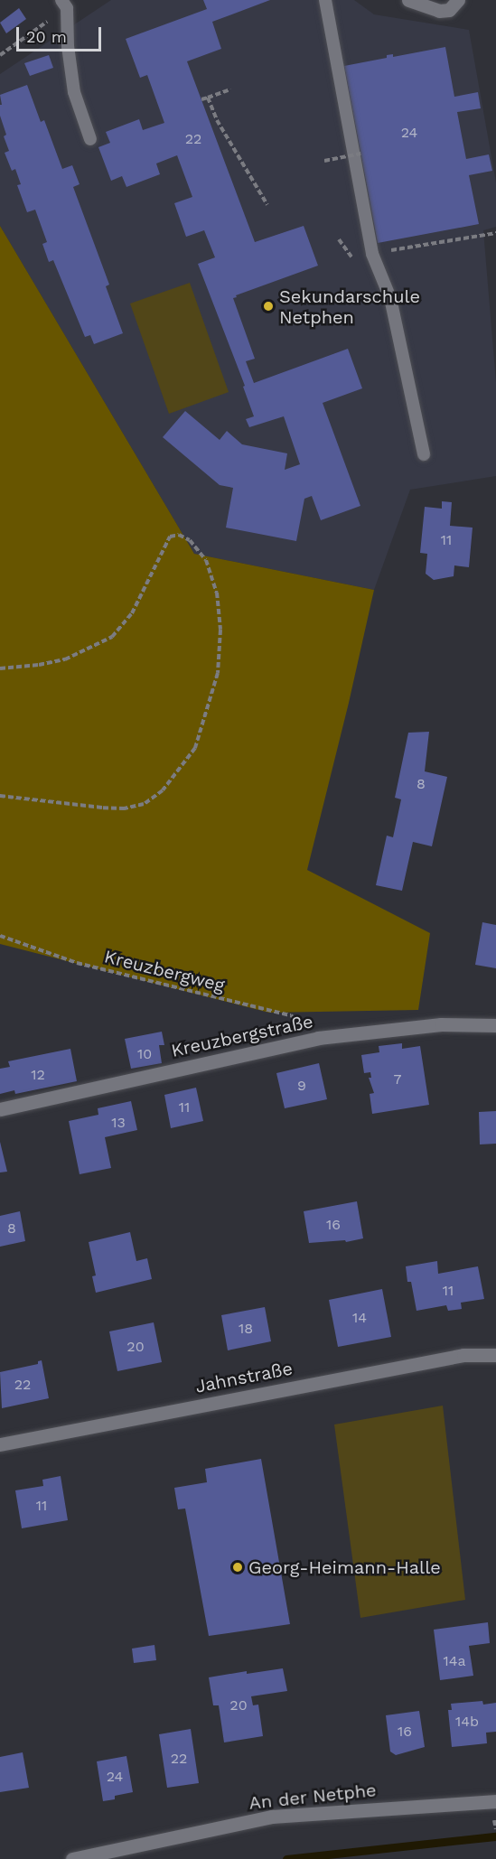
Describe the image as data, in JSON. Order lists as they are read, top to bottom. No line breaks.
{"streets":{"street":["Kreuzbergstraße","Jahnstraße","An der Netphe"],"path":["Kreuzbergweg"]},"crossings":[["Kreuzbergweg","Kreuzbergstraße"]],"places":["Sekundarschule Netphen","Georg-Heimann-Halle"],"house_numbers":["24","22","11","8","10","12","7","9","11","13","16","8","11","14","18","20","22","11","14a","20","14b","16","22","24"],"scale_bar":"20 m"}
